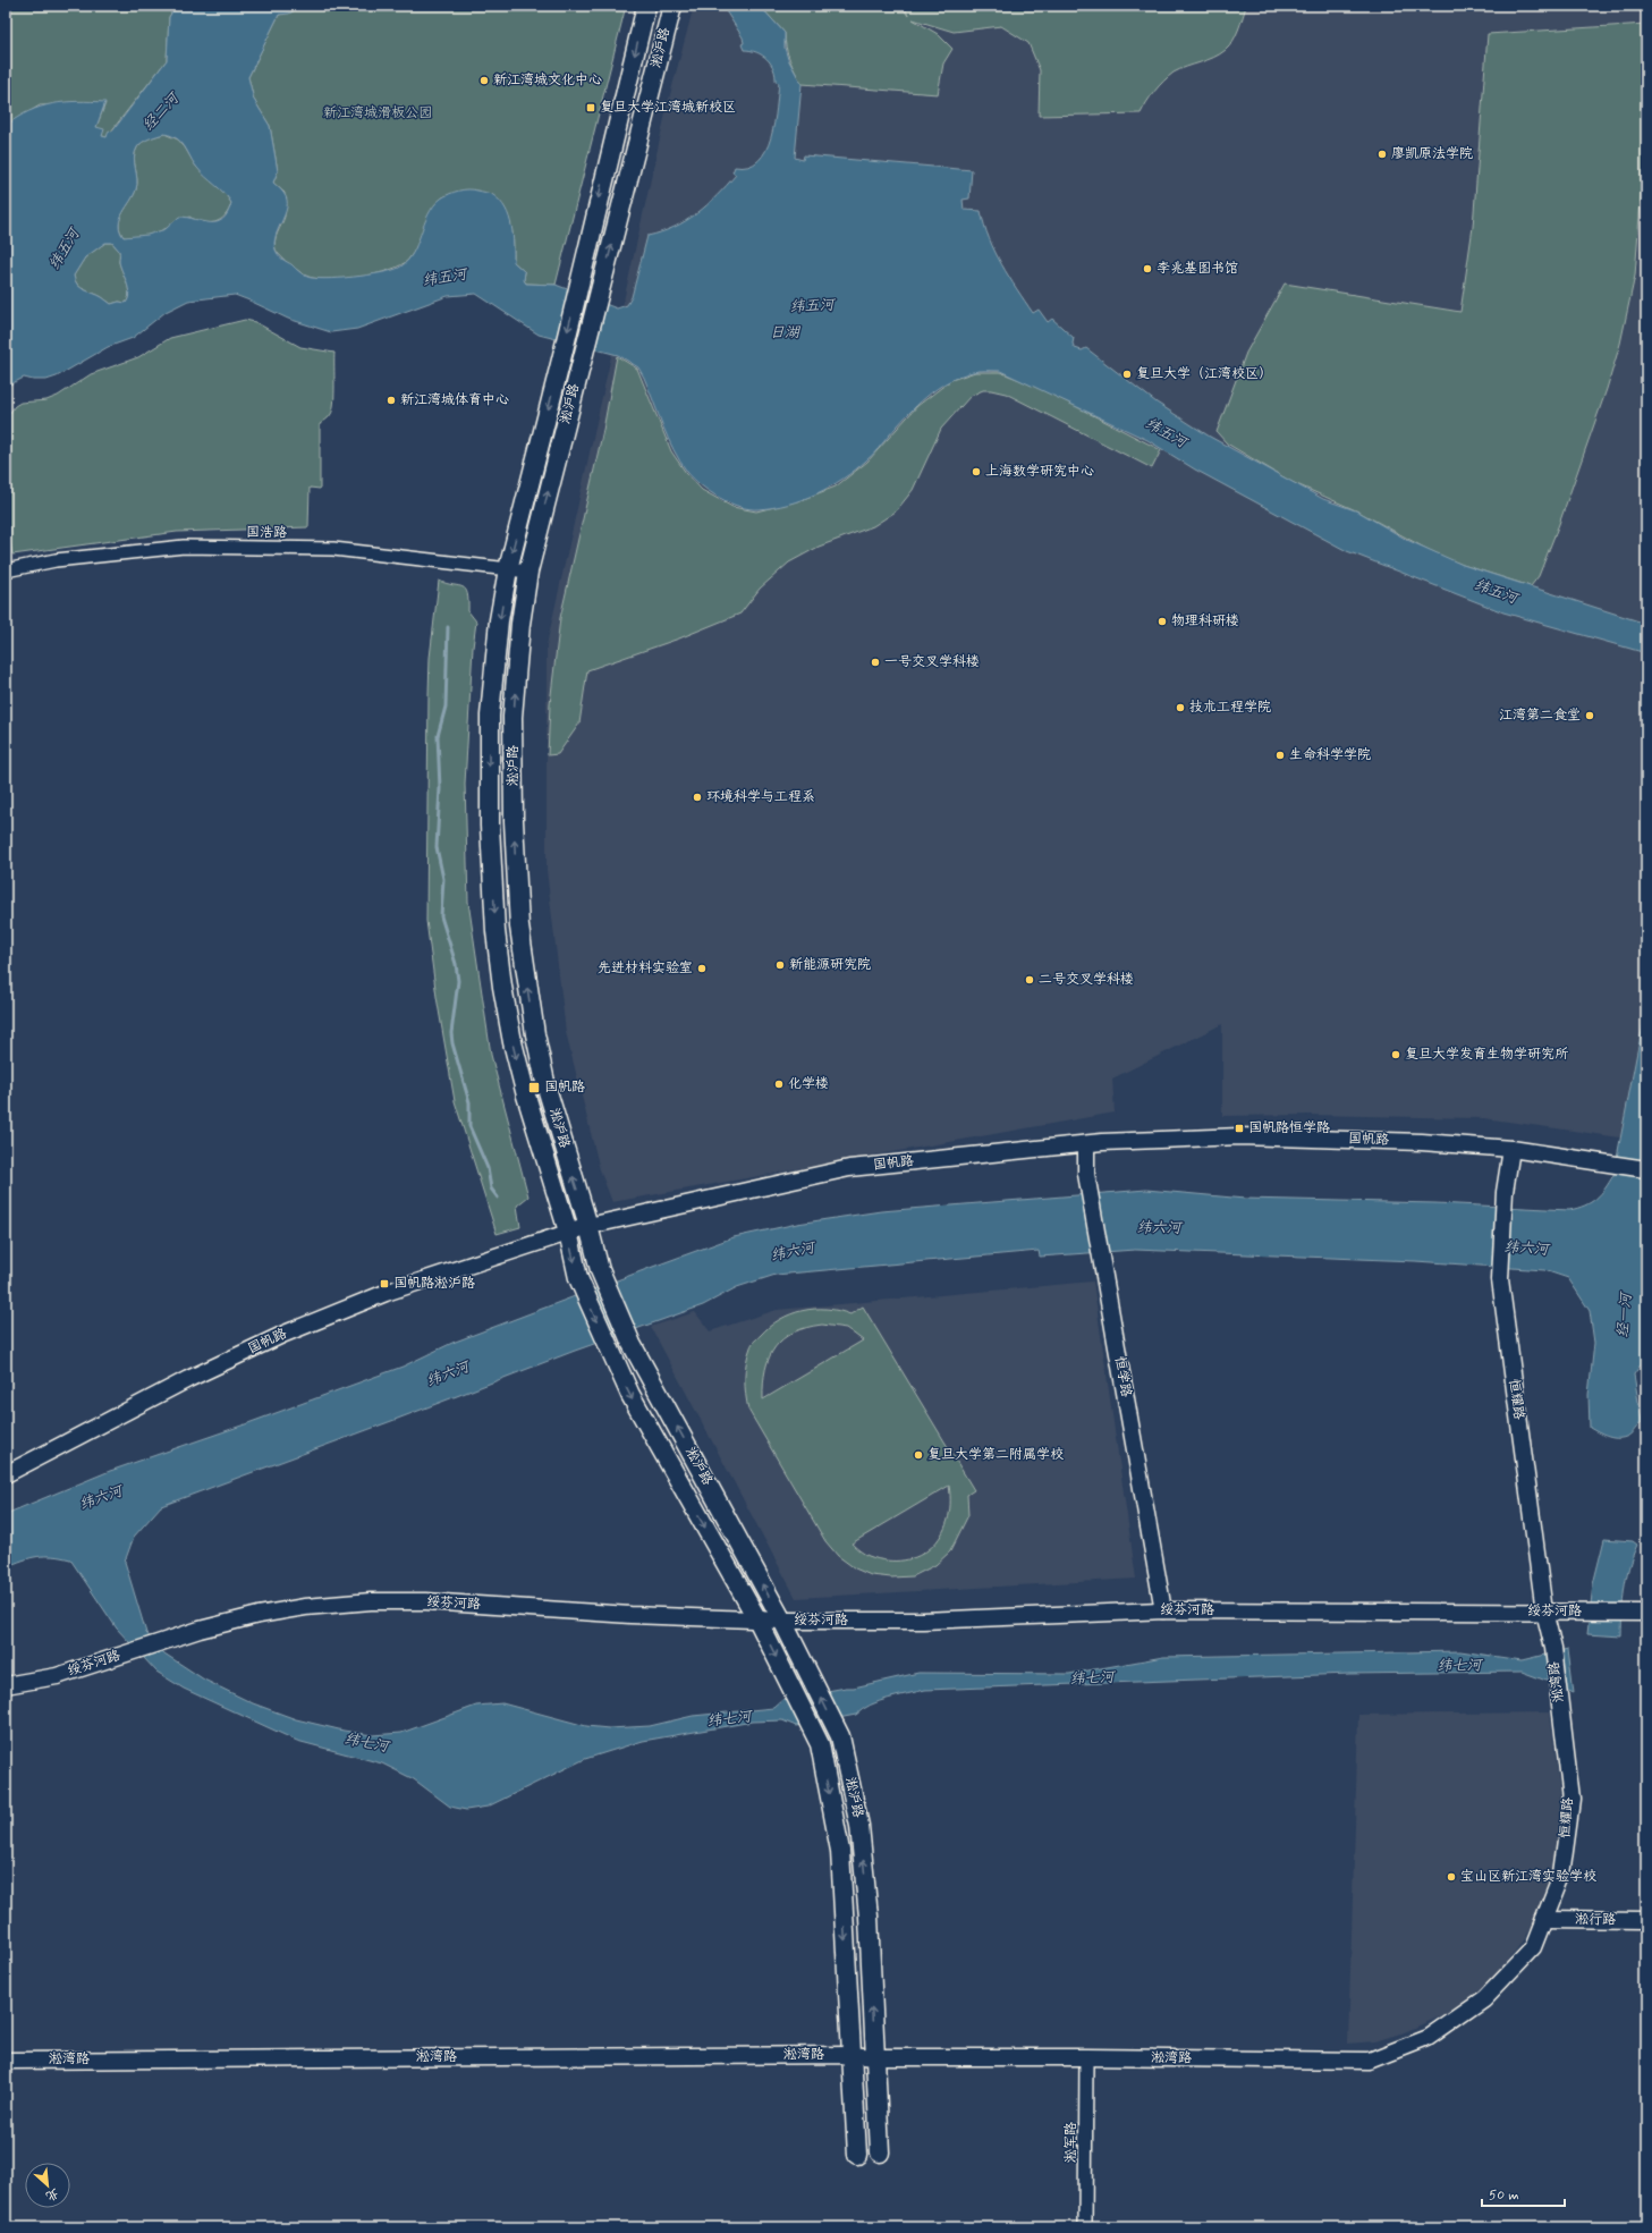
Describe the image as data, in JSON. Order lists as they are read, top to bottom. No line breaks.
{"streets":{"main road":["淞沪路"],"street":["国浩路","国帆路","恒学路","恒耀路","绥芬河路","淞湾路","淞行路","淞军路"]},"crossings":[["淞沪路","国浩路"],["淞沪路","国帆路"],["淞沪路","绥芬河路"],["淞沪路","淞湾路"],["国帆路","恒学路"],["国帆路","恒耀路"],["恒学路","绥芬河路"],["恒耀路","绥芬河路"],["恒耀路","淞湾路"],["恒耀路","淞行路"],["淞湾路","淞行路"],["淞湾路","淞军路"]],"water":["经二河","纬五河","日湖","纬六河","经一河","纬七河"],"parks":["新江湾城滑板公园"],"places":{"other":["新江湾城文化中心","廖凯原法学院","李兆基图书馆","复旦大学（江湾校区）","新江湾城体育中心","上海数学研究中心","物理科研楼","一号交叉学科楼","技术工程学院","江湾第二食堂","生命科学学院","环境科学与工程系","新能源研究院","先进材料实验室","二号交叉学科楼","复旦大学发育生物学研究所","化学楼","复旦大学第二附属学校","宝山区新江湾实验学校"],"transit":["复旦大学江湾城新校区","国帆路","国帆路恒学路","国帆路淞沪路"]},"scale_bar":"50 m","north":"bottom right"}
